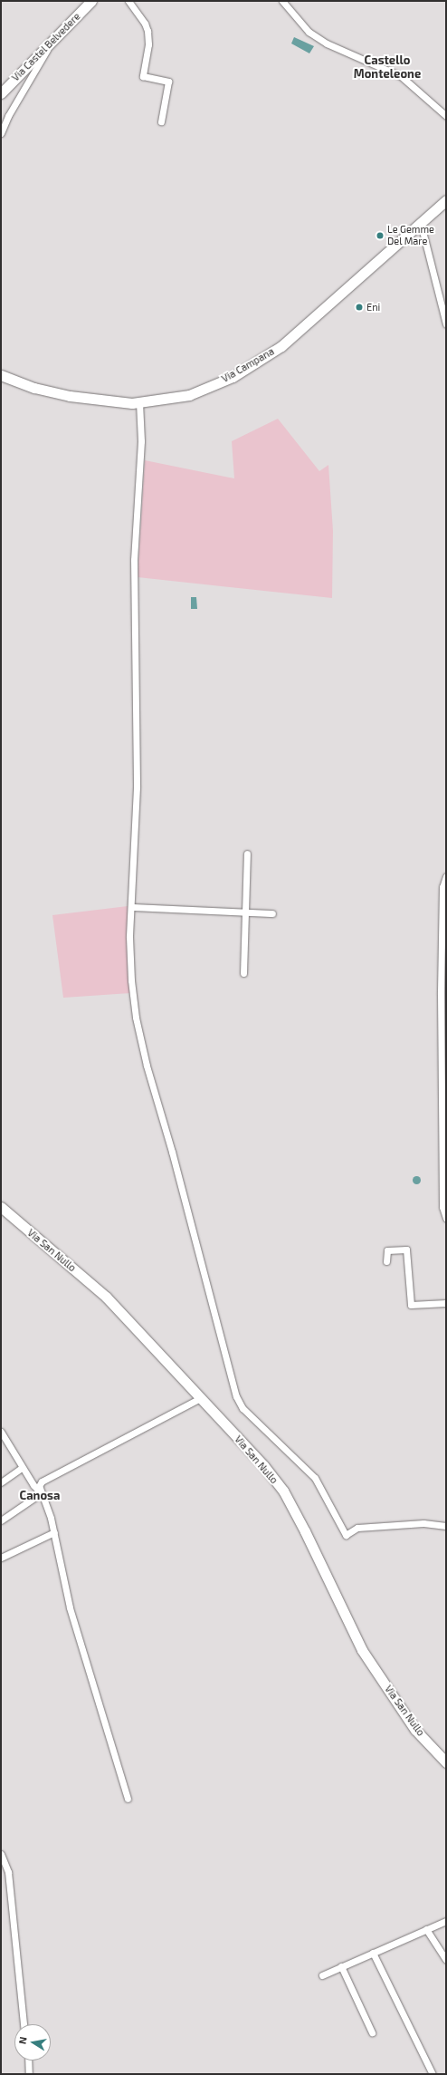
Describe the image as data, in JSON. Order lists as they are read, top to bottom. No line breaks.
{"streets":{"street":["Via Castel Belvedere","Via Campana","Via San Nullo"]},"districts":["Castello Monteleone","Canosa"],"places":["Le Gemme Del Mare","Eni"],"north":"left"}
